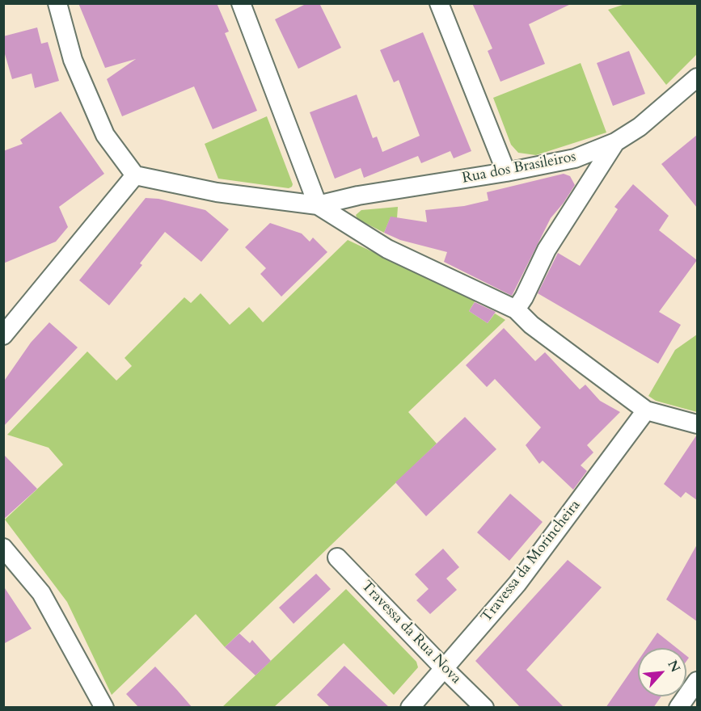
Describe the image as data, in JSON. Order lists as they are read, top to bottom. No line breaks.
{"streets":{"street":["Rua dos Brasileiros","Travessa da Morincheira","Travessa da Rua Nova"]},"crossings":[["Travessa da Morincheira","Travessa da Rua Nova"]],"north":"top right"}
